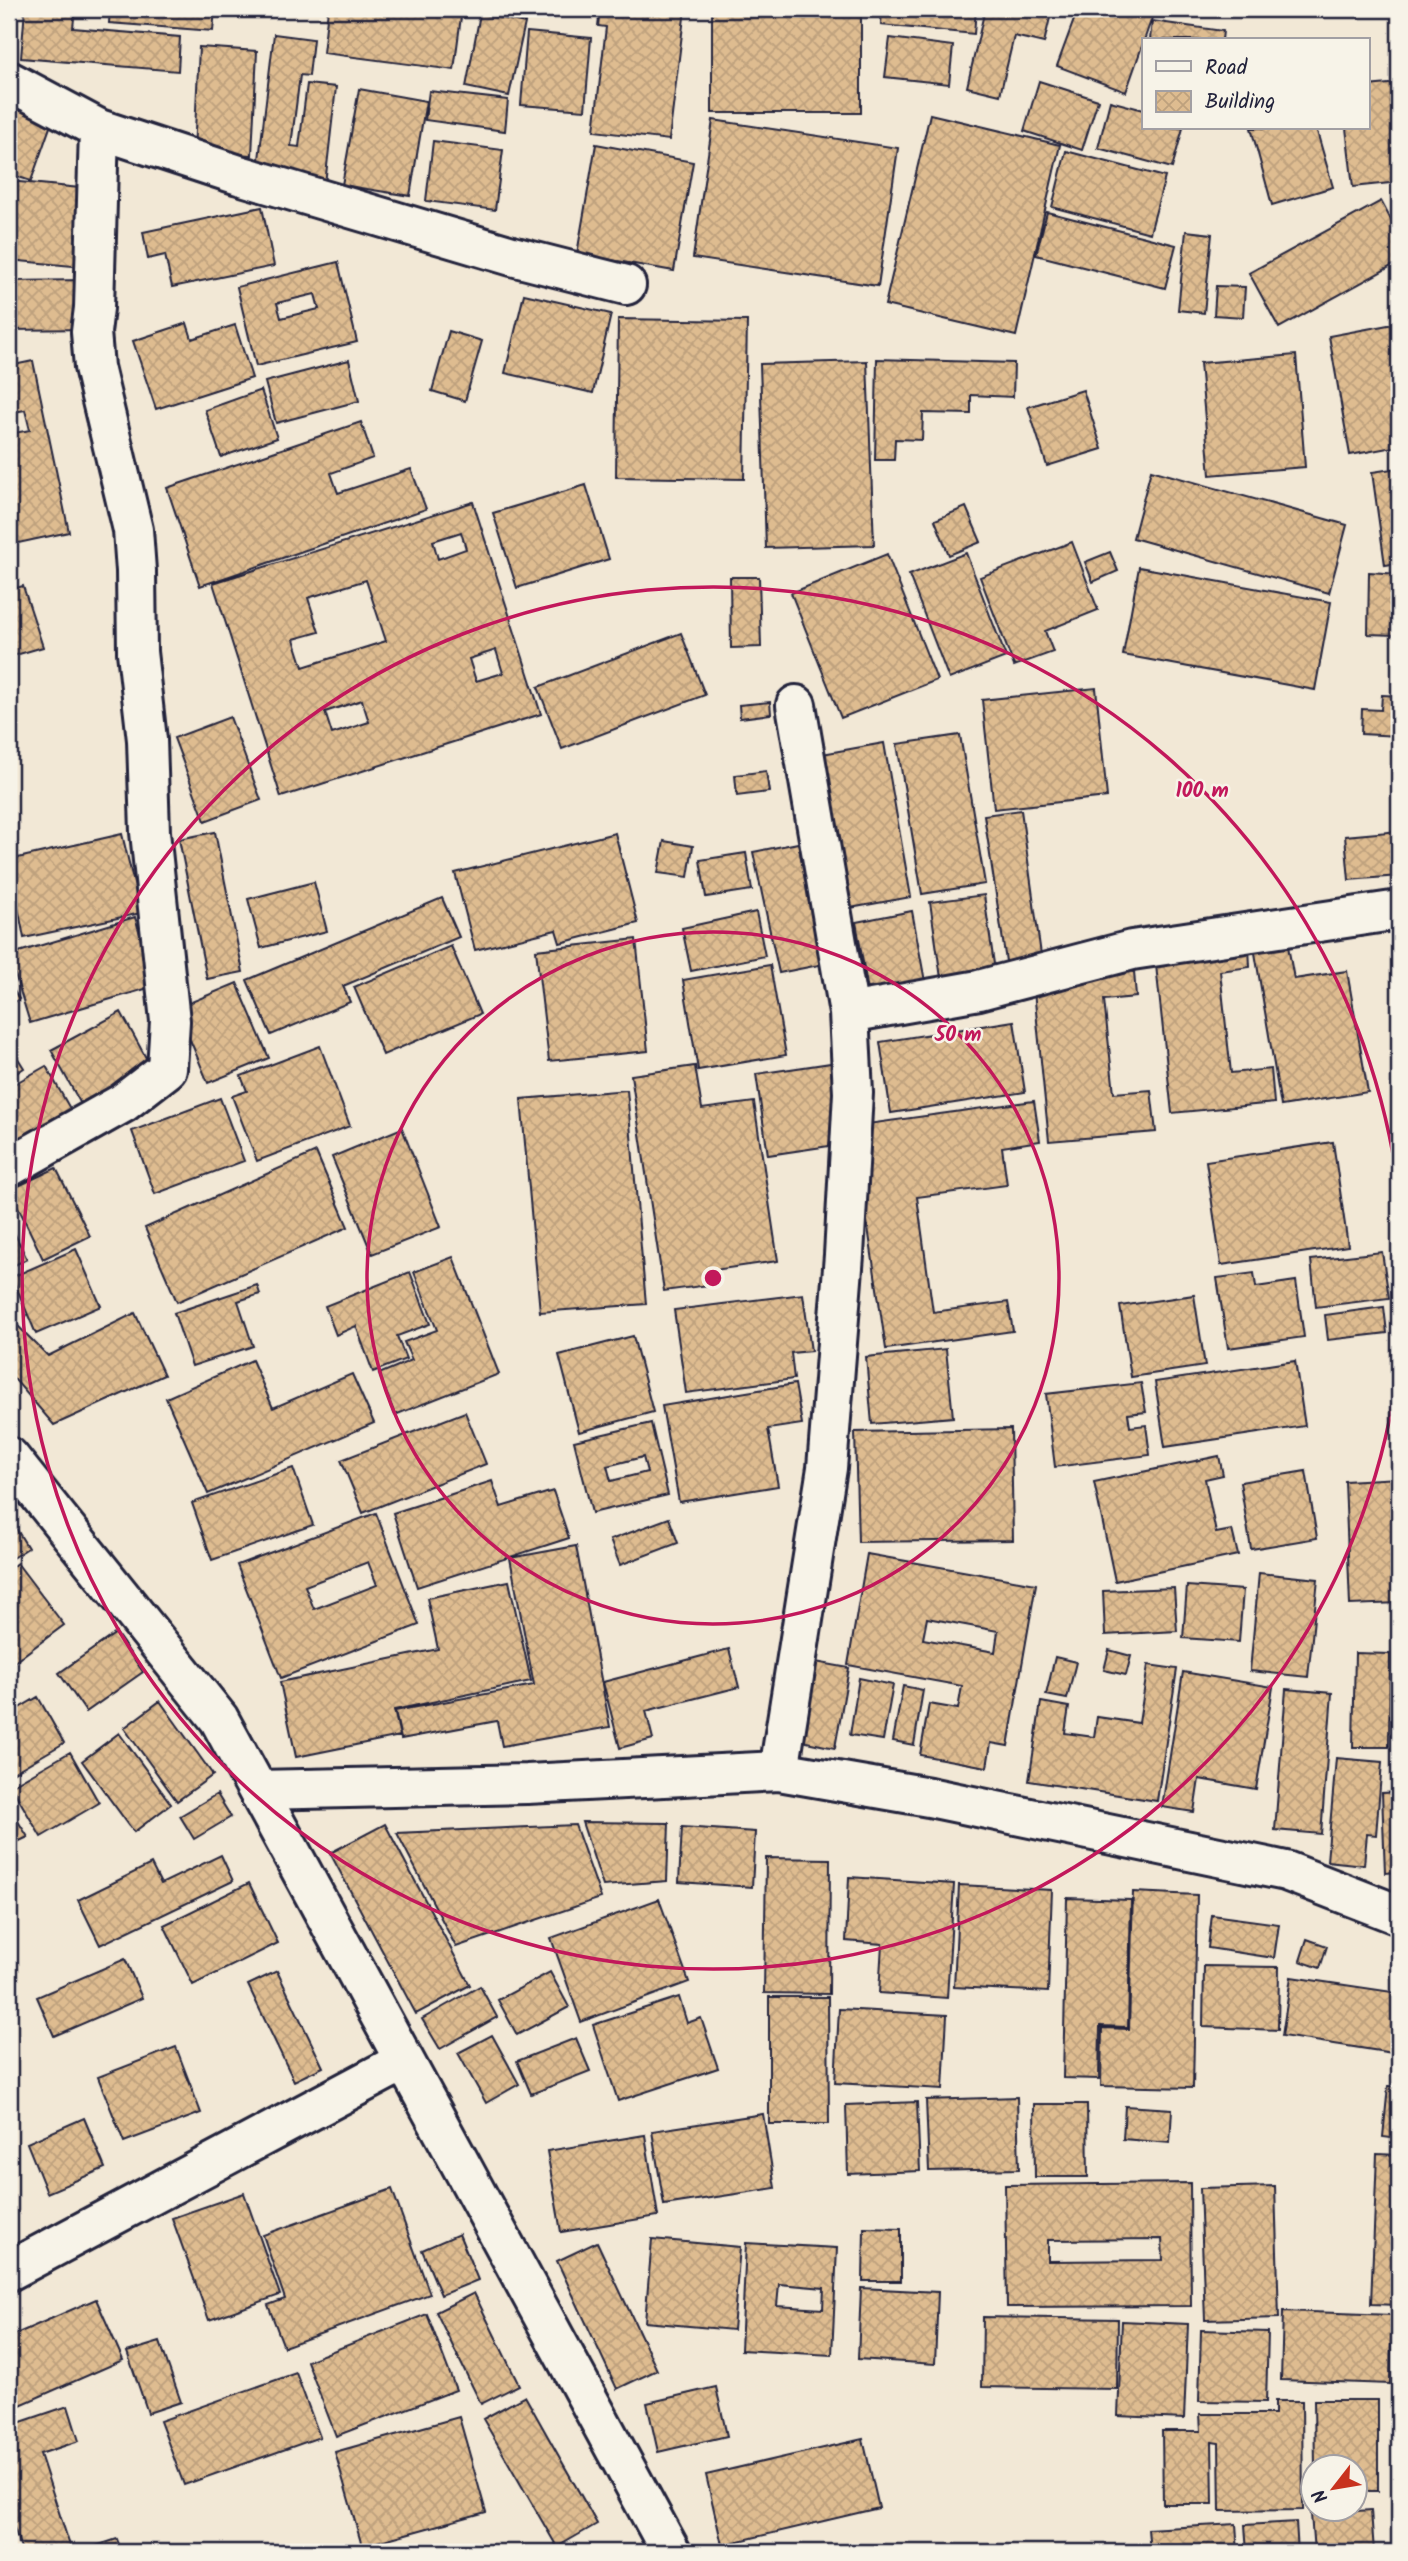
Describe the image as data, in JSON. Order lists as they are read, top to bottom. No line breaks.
{"legend":["Road","Building"],"north":"bottom left","rings":["100 m","50 m"]}
